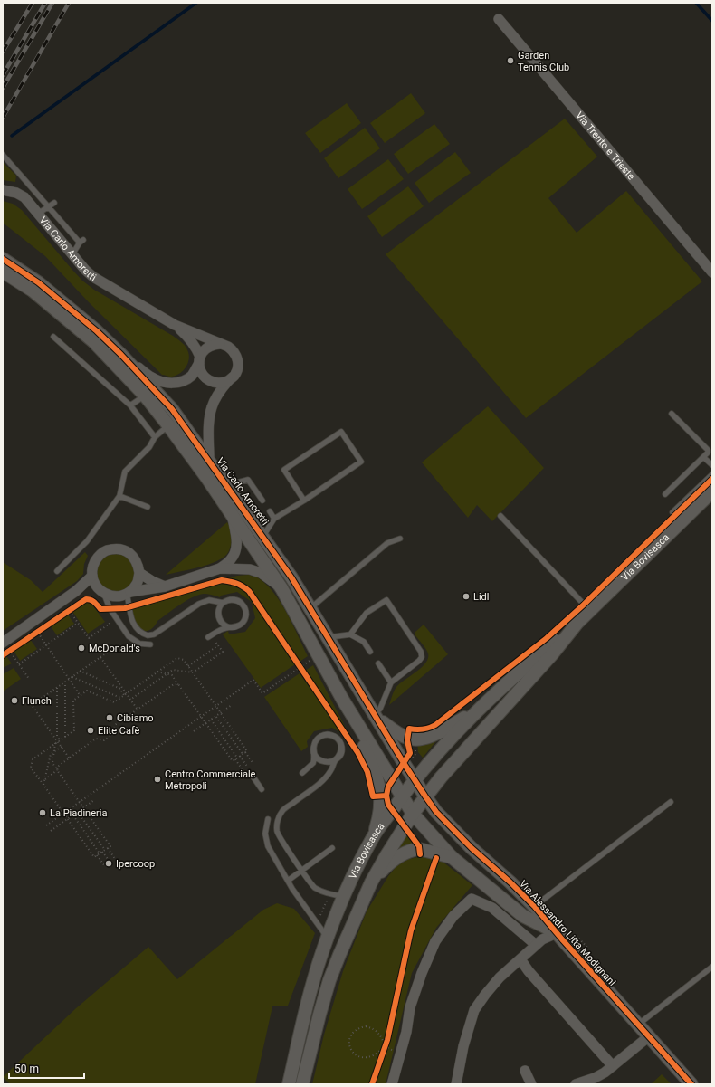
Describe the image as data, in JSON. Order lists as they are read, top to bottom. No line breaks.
{"streets":{"street":["Via Trento e Trieste","Via Carlo Amoretti","Via Bovisasca","Via Alessandro Litta Modignani"]},"crossings":[["Via Carlo Amoretti","Via Bovisasca"],["Via Carlo Amoretti","Via Alessandro Litta Modignani"],["Via Bovisasca","Via Alessandro Litta Modignani"]],"places":["Garden Tennis Club","Lidl","McDonald's","Flunch","Cibiamo","Elite Cafè","Centro Commerciale Metropoli","La Piadineria","Ipercoop"],"scale_bar":"50 m"}
